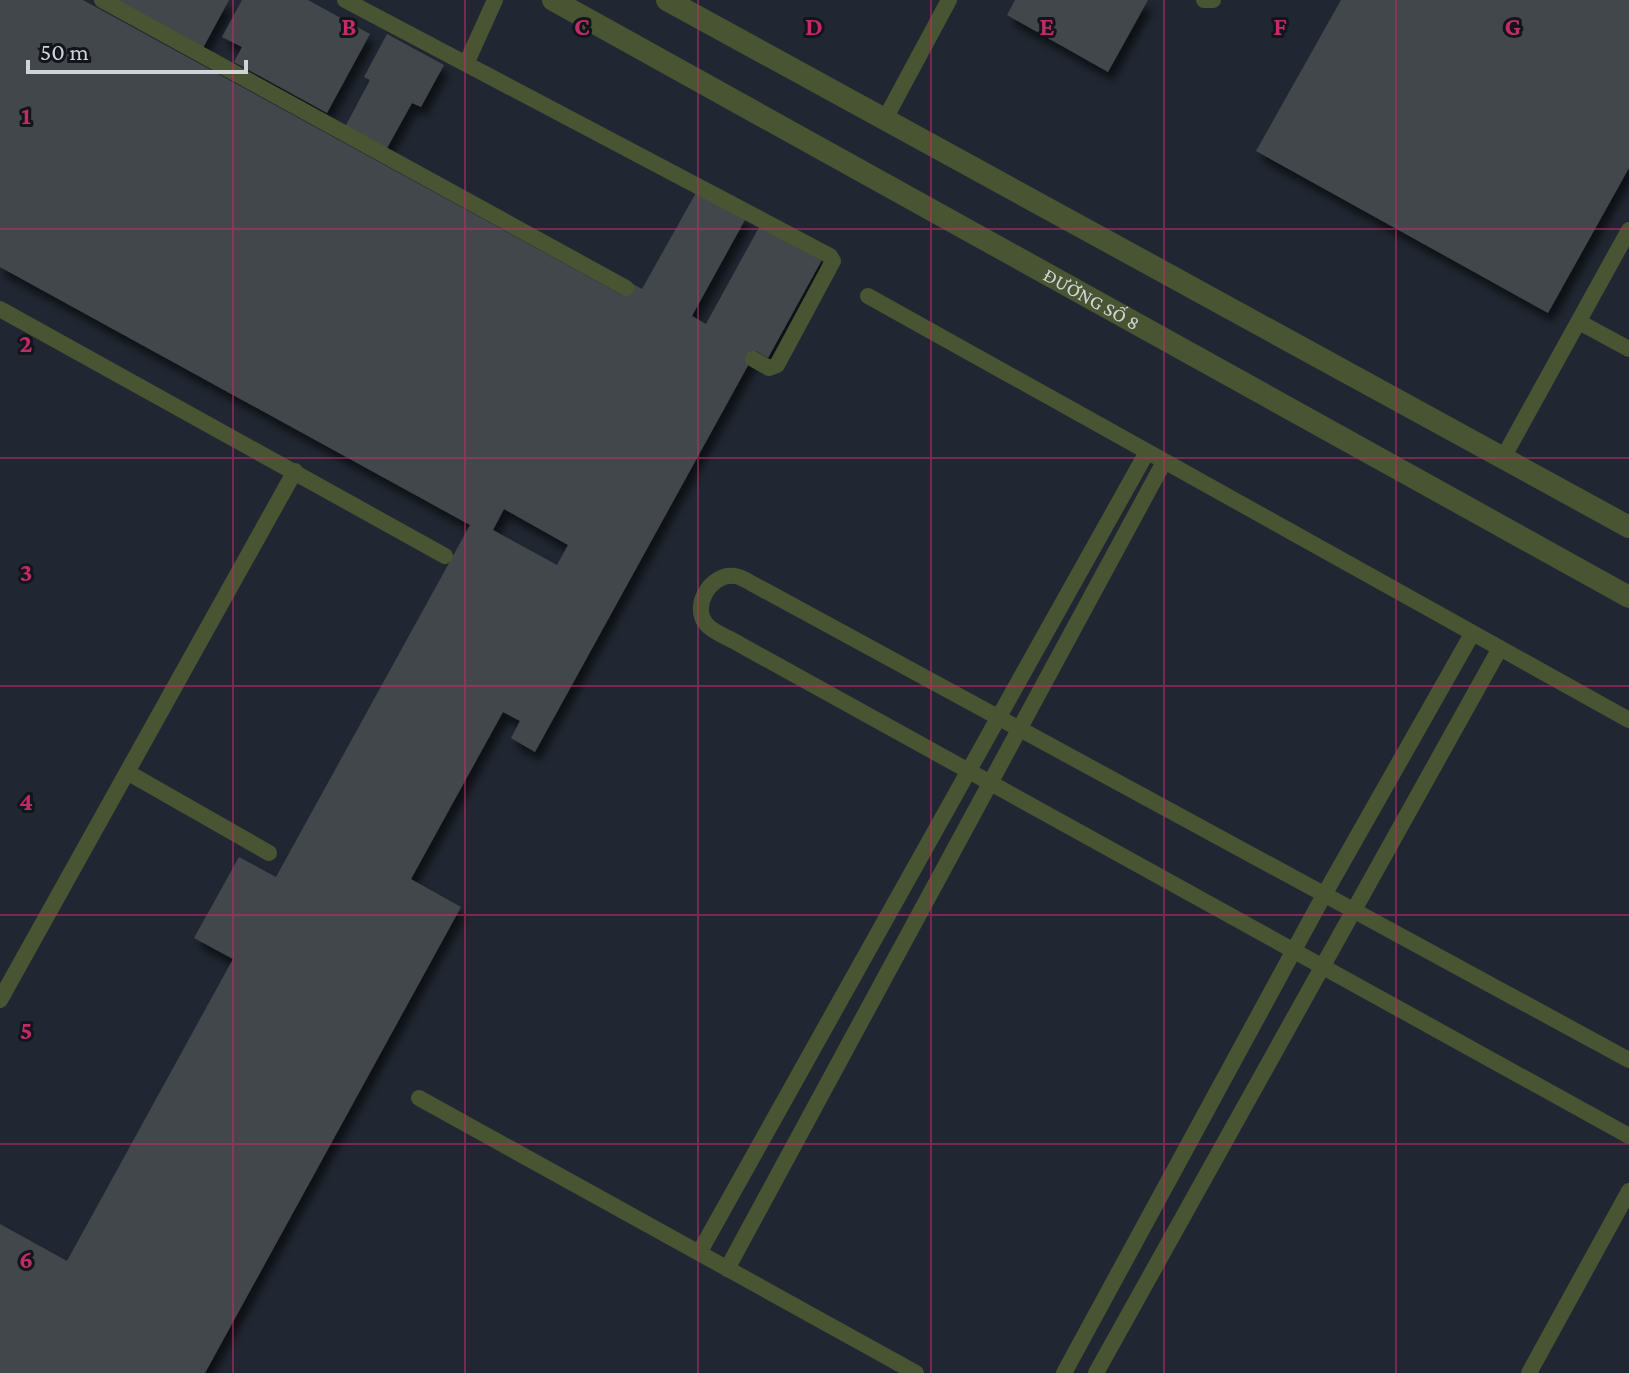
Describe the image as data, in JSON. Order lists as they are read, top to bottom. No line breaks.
{"streets":{"street":["ĐƯỜNG SỐ 8"]},"scale_bar":"50 m","grid":{"columns":["B","C","D","E","F","G"],"rows":["1","2","3","4","5","6"]}}
